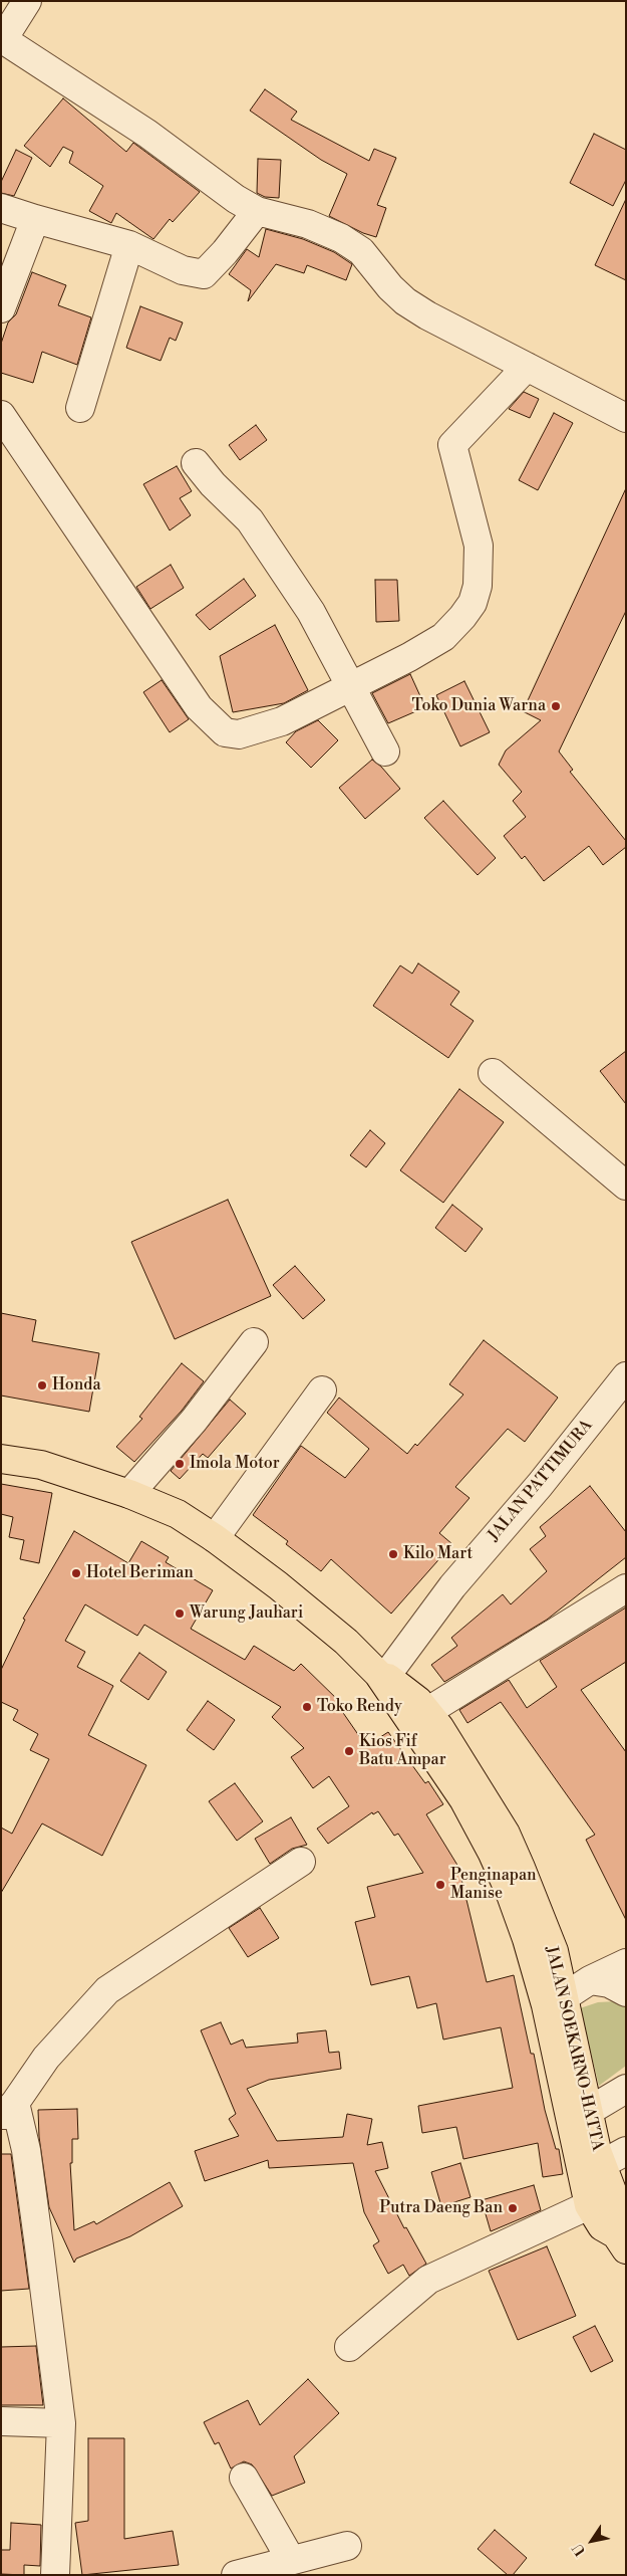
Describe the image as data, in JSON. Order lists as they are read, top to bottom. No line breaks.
{"streets":{"highway":["JALAN SOEKARNO-HATTA"],"street":["JALAN PATTIMURA"]},"crossings":[["JALAN PATTIMURA","JALAN SOEKARNO-HATTA"]],"places":["Toko Dunia Warna","Honda","Imola Motor","Kilo Mart","Hotel Beriman","Warung Jauhari","Toko Rendy","Kios Fif Batu Ampar","Penginapan Manise","Putra Daeng Ban"],"north":"bottom left"}
